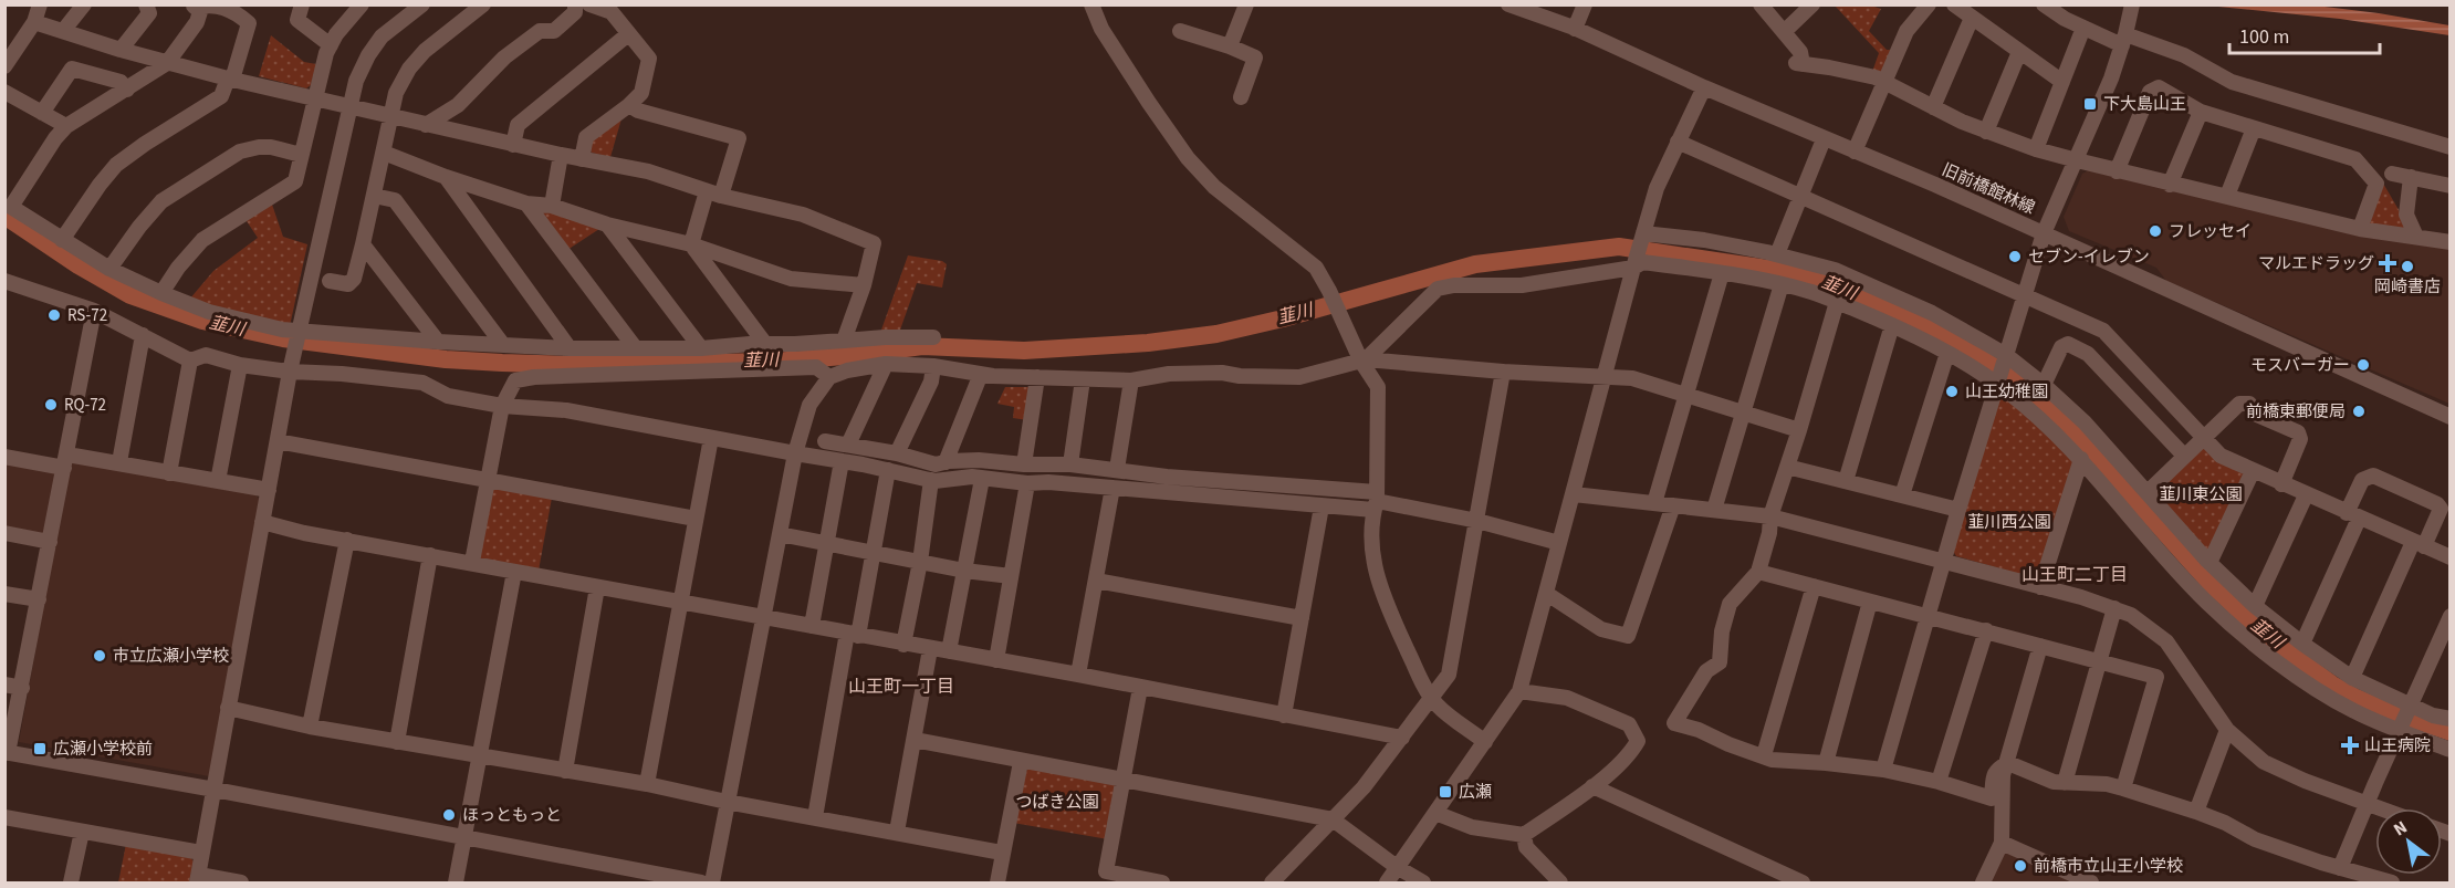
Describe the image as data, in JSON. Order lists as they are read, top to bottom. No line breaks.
{"streets":{"street":["旧前橋館林線"]},"districts":["山王町二丁目","山王町一丁目"],"water":["韮川"],"parks":["韮川東公園","韮川西公園","つばき公園"],"places":{"transit":["下大島山王","広瀬小学校前","広瀬"],"other":["フレッセイ","セブン-イレブン","岡崎書店","RS-72","モスバーガー","山王幼稚園","RQ-72","前橋東郵便局","市立広瀬小学校","ほっともっと","前橋市立山王小学校"],"health":["マルエドラッグ","山王病院"]},"scale_bar":"100 m","north":"top left"}
